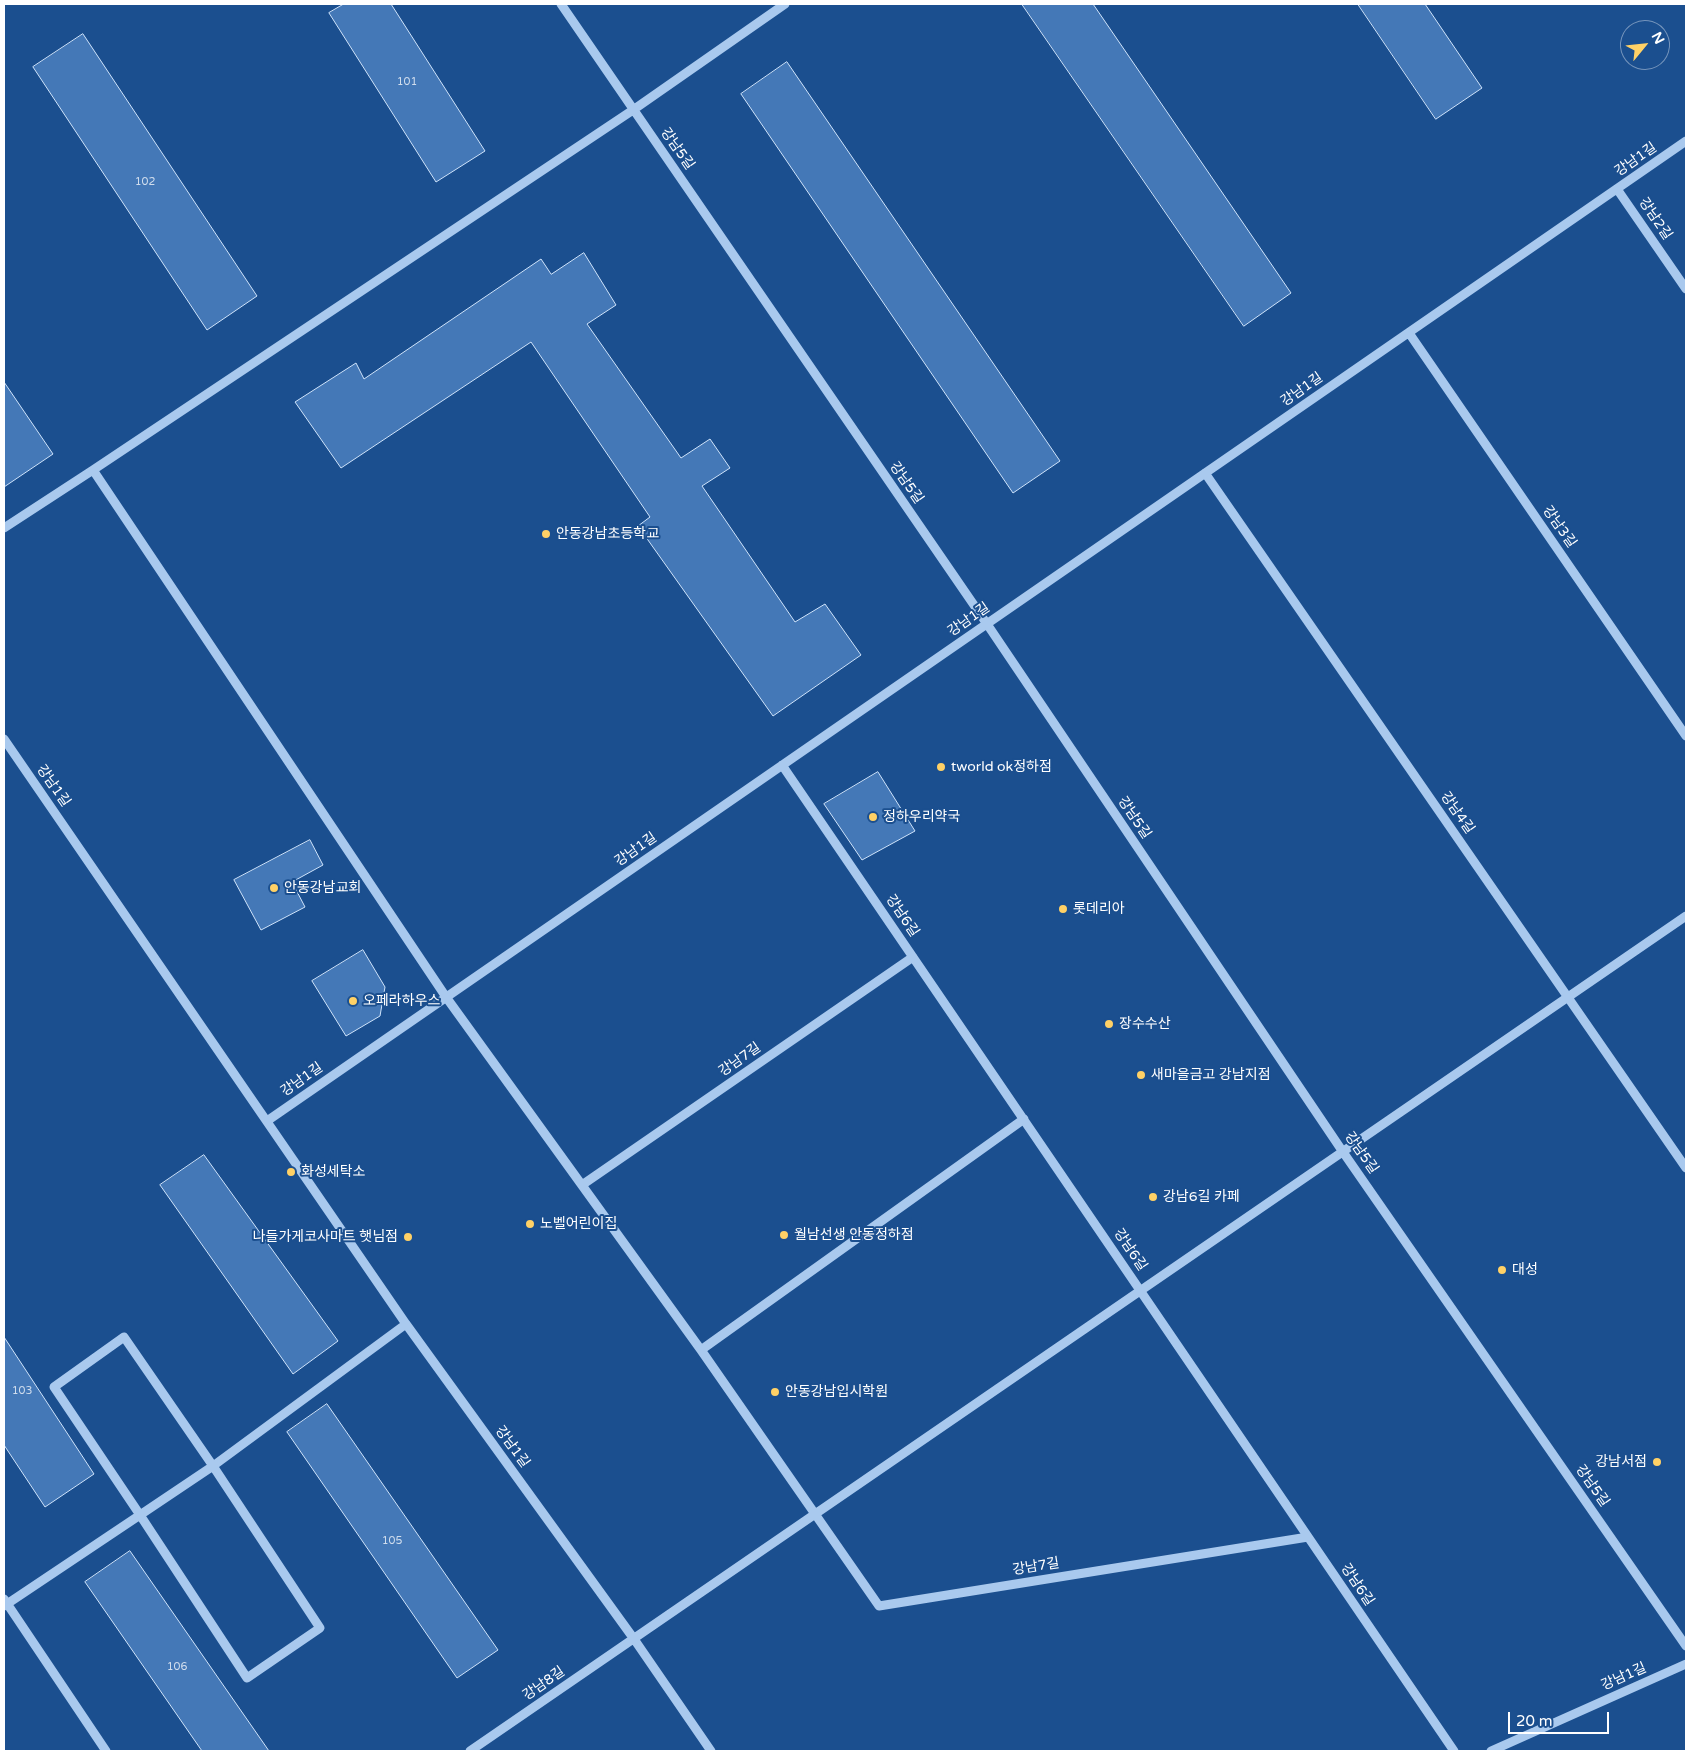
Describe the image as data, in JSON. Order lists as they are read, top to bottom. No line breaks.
{"streets":{"street":["강남5길","강남1길","강남2길","강남3길","강남4길","강남6길","강남7길","강남8길"]},"crossings":[["강남5길","강남1길"],["강남1길","강남2길"],["강남1길","강남3길"],["강남1길","강남4길"],["강남1길","강남6길"],["강남1길","강남7길"],["강남1길","강남8길"],["강남6길","강남7길"]],"places":["안동강남초등학교","tworld ok정하점","정하우리약국","안동강남교회","롯데리아","오페라하우스","장수수산","새마을금고 강남지점","화성세탁소","강남6길 카페","노벨어린이집","월남선생 안동정하점","나들가게코사마트 햇님점","대성","안동강남입시학원","강남서점"],"house_numbers":["101","102","103","105","106"],"scale_bar":"20 m","north":"top right"}
